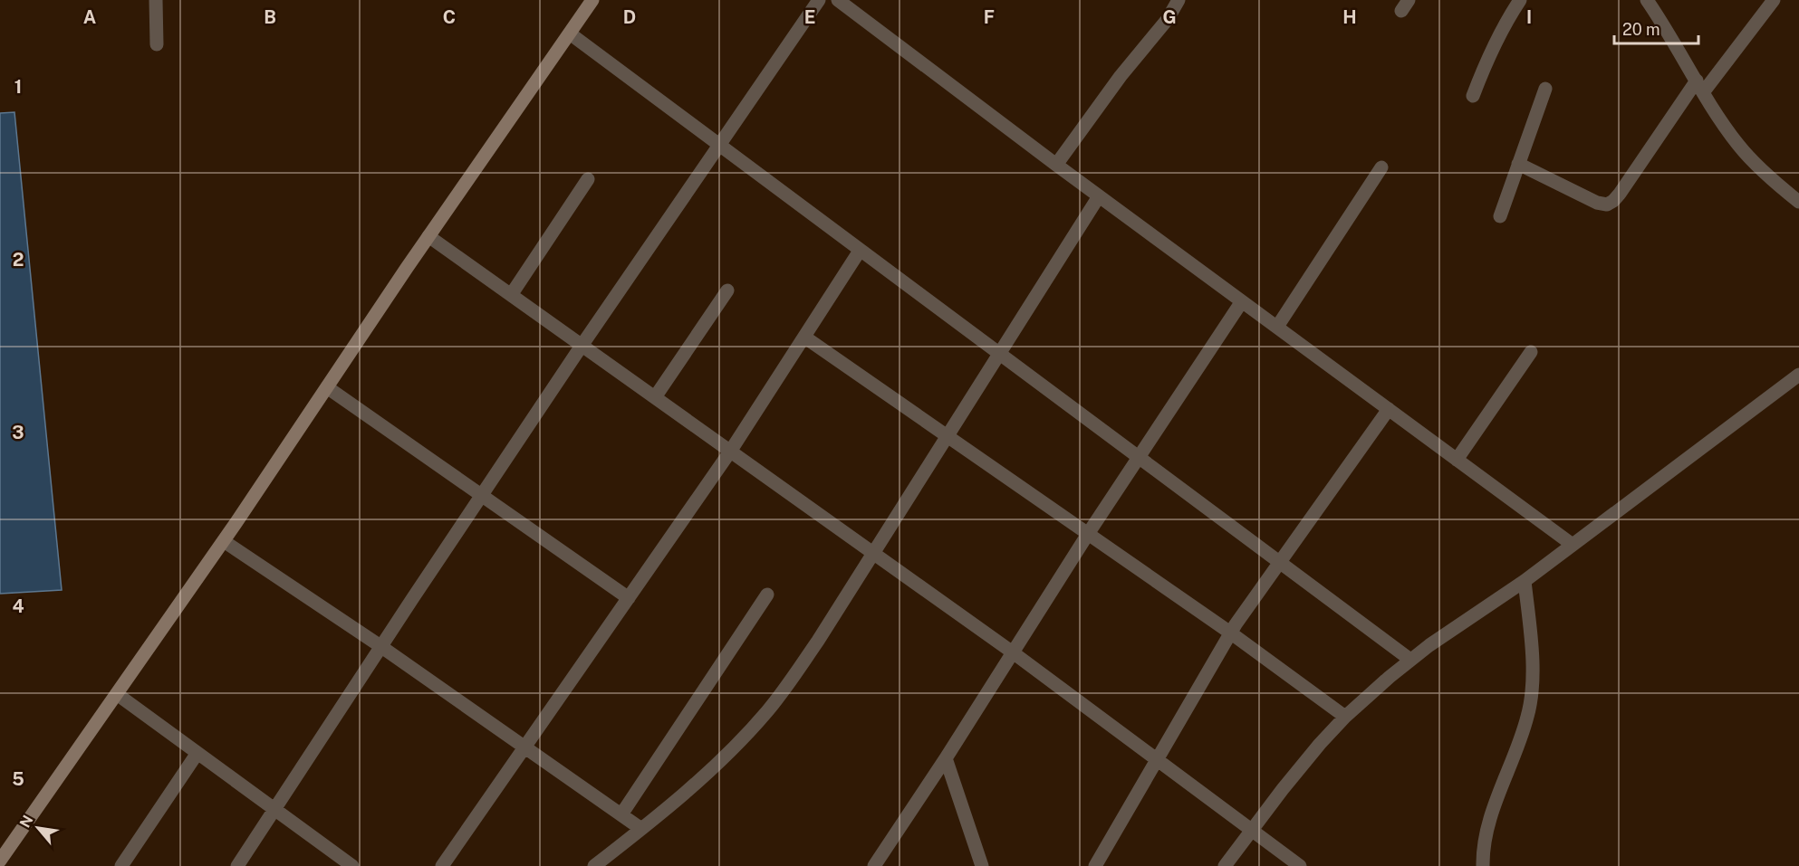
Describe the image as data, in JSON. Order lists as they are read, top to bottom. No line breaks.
{"scale_bar":"20 m","north":"top left","grid":{"columns":["A","B","C","D","E","F","G","H","I"],"rows":["1","2","3","4","5"]}}
